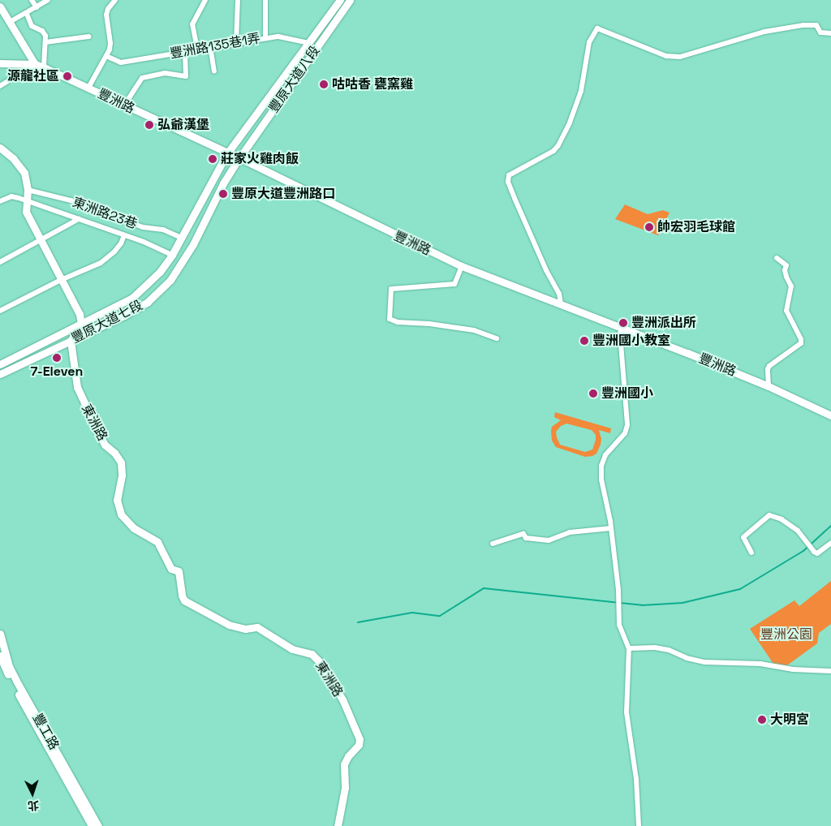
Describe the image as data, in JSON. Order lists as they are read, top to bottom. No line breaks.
{"streets":{"street":["豐洲路135巷1弄","豐原大道八段","豐洲路","東洲路23巷","豐原大道七段","東洲路","豐工路"]},"crossings":[["豐洲路135巷1弄","豐原大道八段"],["豐原大道八段","豐洲路"],["豐原大道八段","豐原大道七段"],["豐洲路","豐原大道七段"],["東洲路23巷","豐原大道七段"],["豐原大道七段","東洲路"]],"parks":["豐洲公園"],"places":["源龍社區","咕咕香 甕窯雞","弘爺漢堡","莊家火雞肉飯","豐原大道豐洲路口","帥宏羽毛球館","豐洲派出所","豐洲國小教室","7-Eleven","豐洲國小","大明宮"],"north":"bottom"}
